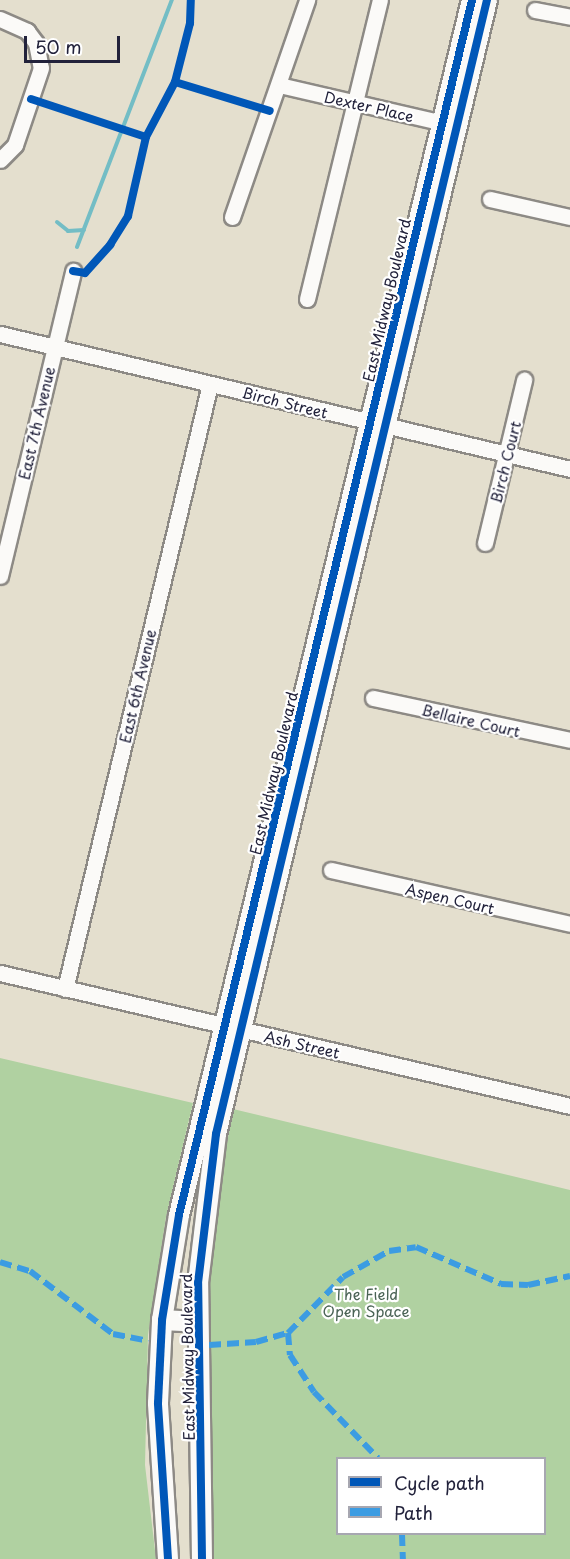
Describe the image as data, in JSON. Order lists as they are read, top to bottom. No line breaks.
{"streets":{"main road":["East Midway Boulevard"],"street":["Dexter Place","Birch Street","East 7th Avenue","Birch Court","East 6th Avenue","Bellaire Court","Aspen Court","Ash Street"]},"crossings":[["Dexter Place","East Midway Boulevard"],["East Midway Boulevard","Birch Street"],["East Midway Boulevard","Ash Street"],["Birch Street","East 7th Avenue"],["Birch Street","Birch Court"],["Birch Street","East 6th Avenue"],["East 6th Avenue","Ash Street"]],"parks":["The Field Open Space"],"legend":["Cycle path","Path"],"scale_bar":"50 m"}
